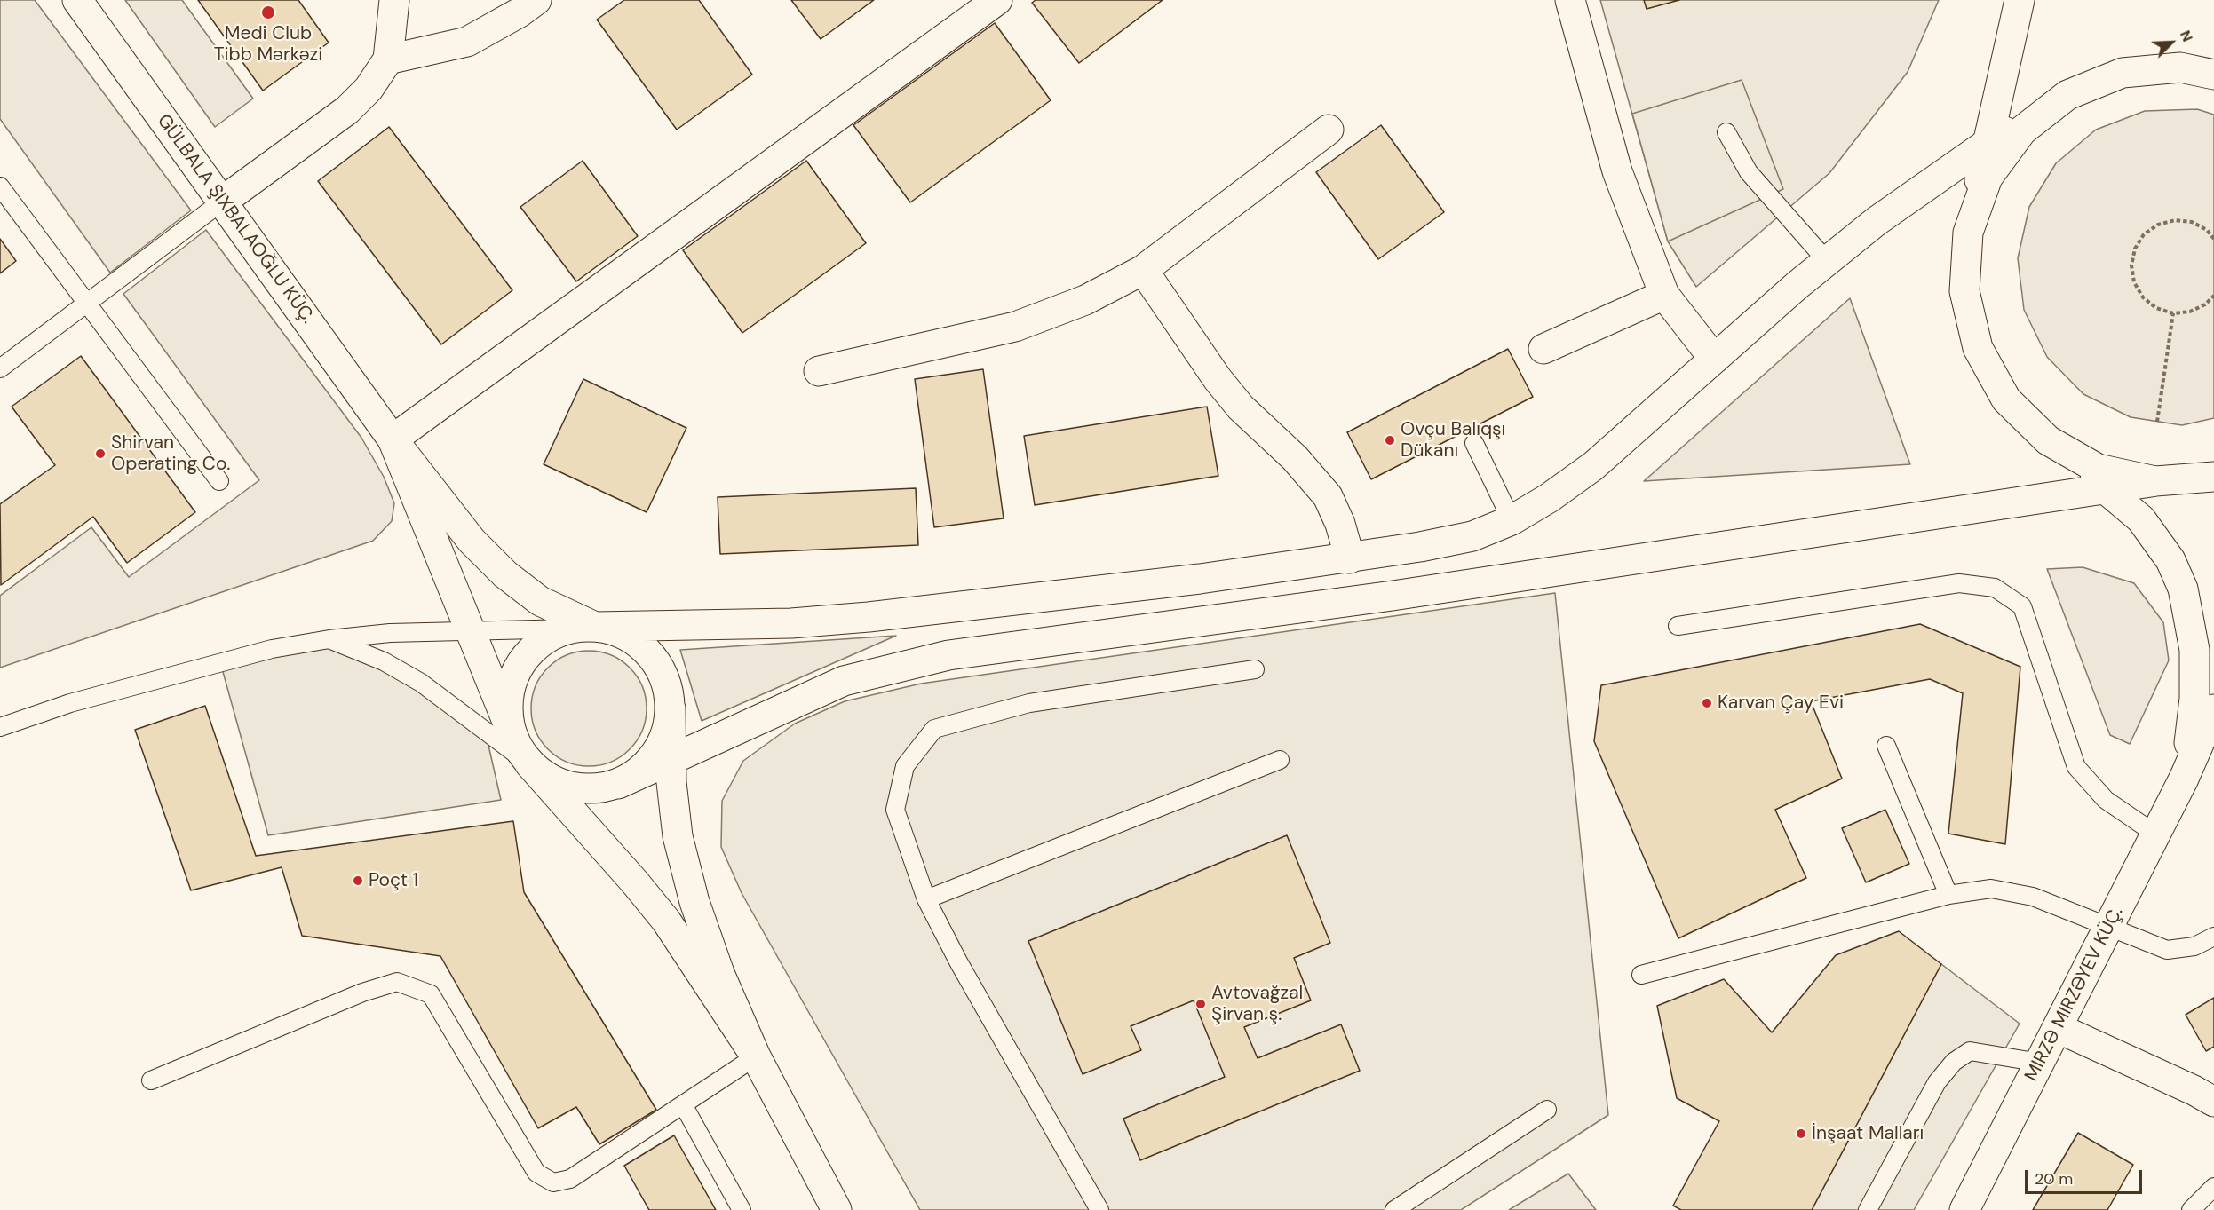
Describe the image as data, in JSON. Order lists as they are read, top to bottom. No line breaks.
{"streets":{"main road":["MIRZƏ MIRZƏYEV KÜÇ."]},"places":["Medi Club Tibb Mərkəzi","Ovçu Balıqşı Dükanı","Shirvan Operating Co.","Karvan Çay Evi","Poçt 1","Avtovağzal Şirvan ş.","İnşaat Malları"],"scale_bar":"20 m","north":"top right"}
